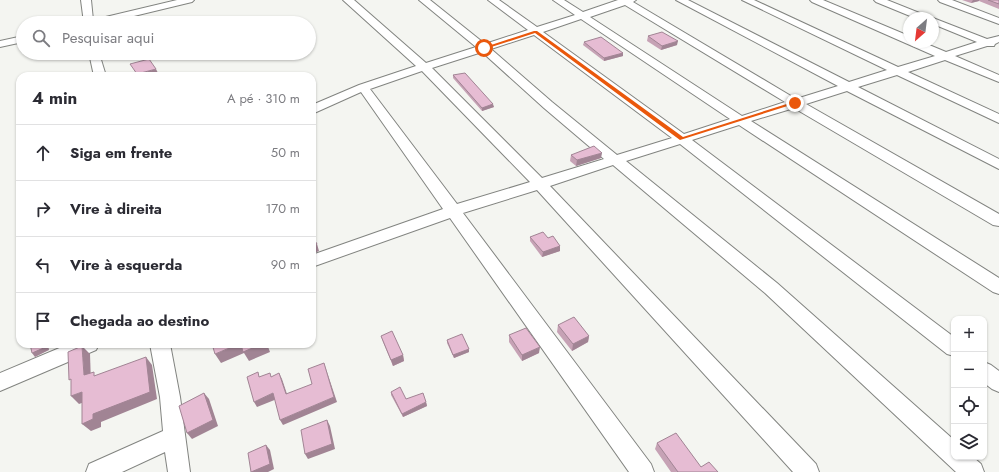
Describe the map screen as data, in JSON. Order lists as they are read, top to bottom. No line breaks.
{"north":"bottom left","page":{"search":"Pesquisar aqui","heading":["4 min","A pé · 310 m"],"list":[["Siga em frente","50 m"],["Vire à direita","170 m"],["Vire à esquerda","90 m"],"Chegada ao destino"],"map_buttons":["+","−"]}}
